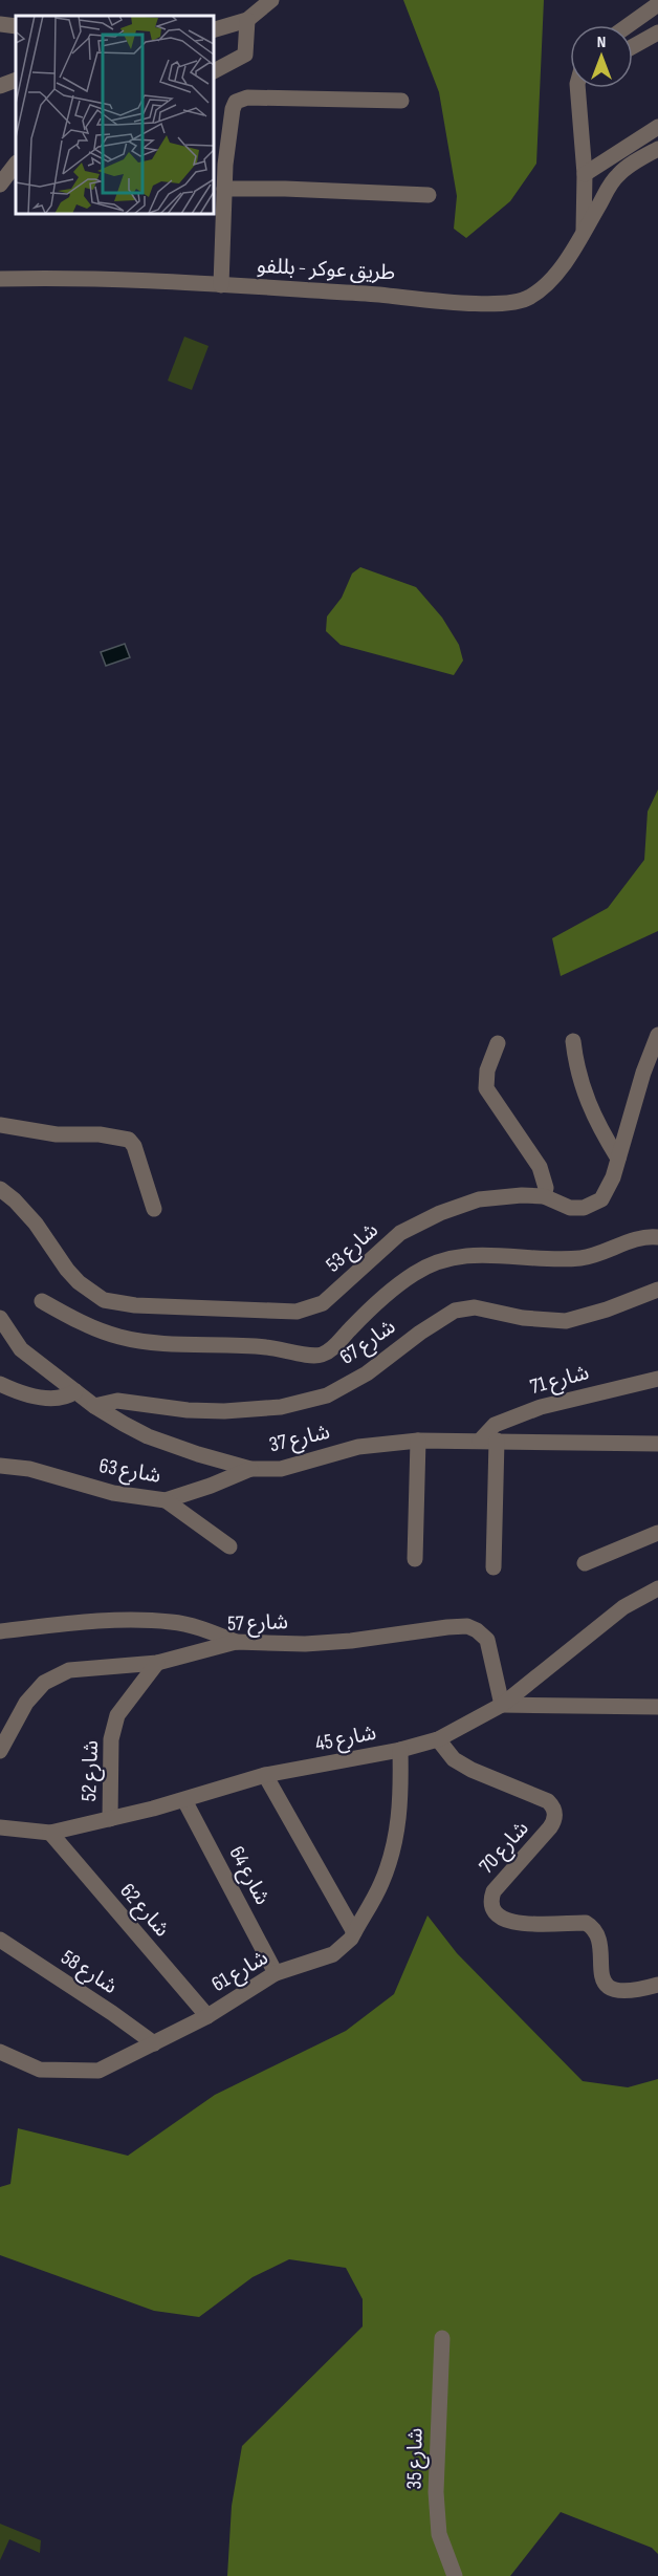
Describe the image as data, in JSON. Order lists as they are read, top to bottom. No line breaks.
{"streets":{"street":["طريق عوكر - بللفو","شارع 53","شارع 67","شارع 71","شارع 37","شارع 63","شارع 57","شارع 45","شارع 52","شارع 70","شارع 64","شارع 62","شارع 61","شارع 58","شارع 35"]},"crossings":[["شارع 67","شارع 37"],["شارع 71","شارع 37"],["شارع 37","شارع 63"],["شارع 57","شارع 45"],["شارع 57","شارع 52"],["شارع 45","شارع 52"],["شارع 45","شارع 70"],["شارع 45","شارع 64"],["شارع 45","شارع 62"],["شارع 45","شارع 61"],["شارع 64","شارع 61"],["شارع 62","شارع 61"],["شارع 61","شارع 58"]],"north":"top"}
